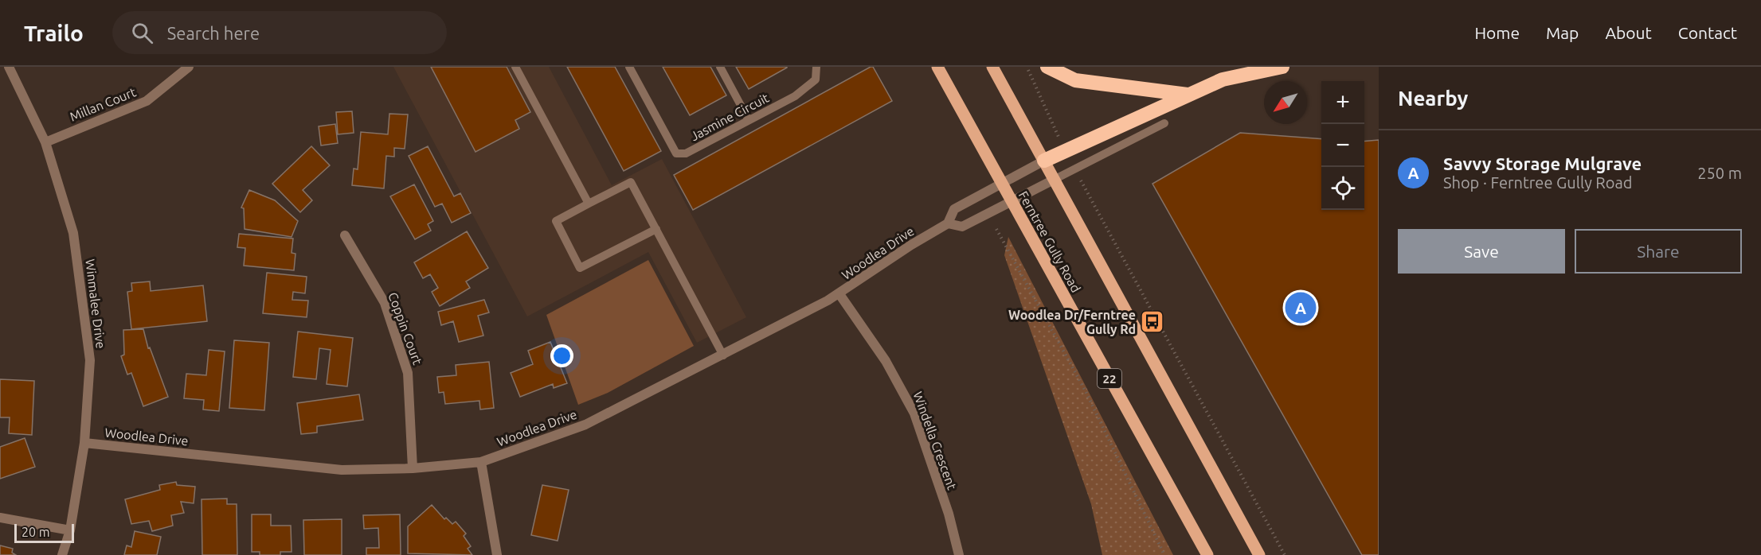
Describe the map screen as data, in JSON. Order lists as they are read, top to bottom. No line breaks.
{"streets":{"main road":["Ferntree Gully Road","22"],"street":["Millan Court","Woodlea Drive","Winmalee Drive","Coppin Court","Windella Crescent"],"lane":["Jasmine Circuit"]},"crossings":[["Millan Court","Winmalee Drive"],["Ferntree Gully Road","Woodlea Drive"],["Woodlea Drive","Winmalee Drive"],["Woodlea Drive","Coppin Court"],["Woodlea Drive","Windella Crescent"]],"places":{"bus stop":["Woodlea Dr/Ferntree Gully Rd"]},"scale_bar":"20 m","north":"bottom left","page":{"header":"Trailo","search":"Search here","nav":["Home","Map","About","Contact"],"heading":"Nearby","map_buttons":["+","−"],"list":[{"mark":"A","name":"Savvy Storage Mulgrave","note":"Shop · Ferntree Gully Road","value":"250 m"}],"buttons":["Save","Share"],"pins":"A","scale":"20 m"}}
